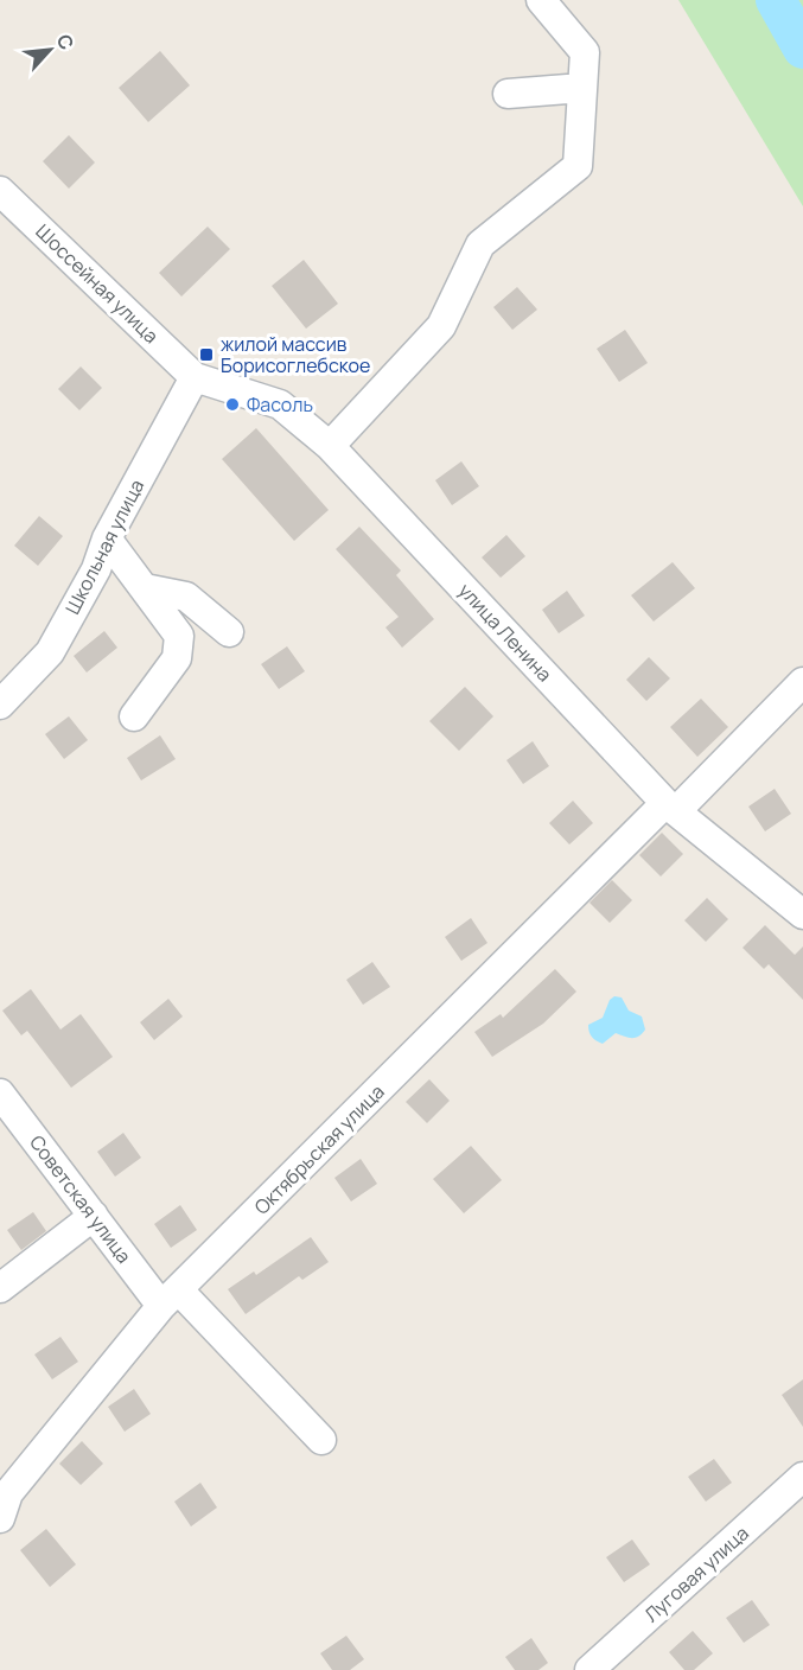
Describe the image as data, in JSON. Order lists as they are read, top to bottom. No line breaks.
{"streets":{"street":["Шоссейная улица","Школьная улица","улица Ленина","Октябрьская улица","Советская улица","Луговая улица"]},"crossings":[["Шоссейная улица","Школьная улица"],["Шоссейная улица","улица Ленина"],["Школьная улица","улица Ленина"],["улица Ленина","Октябрьская улица"],["Октябрьская улица","Советская улица"]],"places":{"transit":["жилой массив Борисоглебское"],"other":["Фасоль"]},"north":"top right"}
